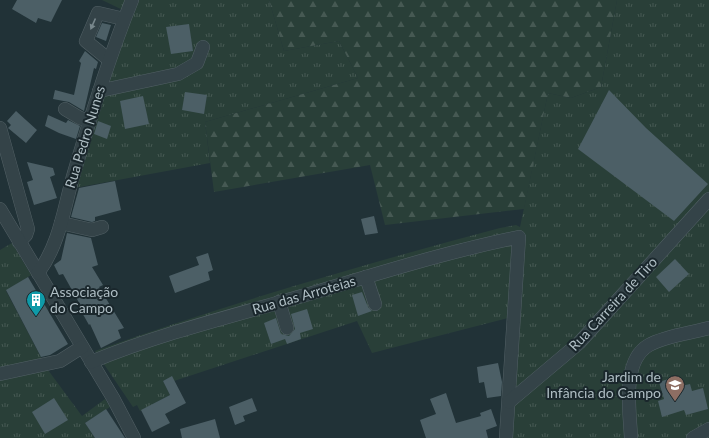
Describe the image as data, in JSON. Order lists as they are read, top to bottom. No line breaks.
{"streets":{"street":["Rua Pedro Nunes","Rua das Arroteias","Rua Carreira de Tiro"]},"crossings":[["Rua das Arroteias","Rua Carreira de Tiro"]],"places":{"building":["Associação do Campo"],"school or university":["Jardim de Infância do Campo"]}}
